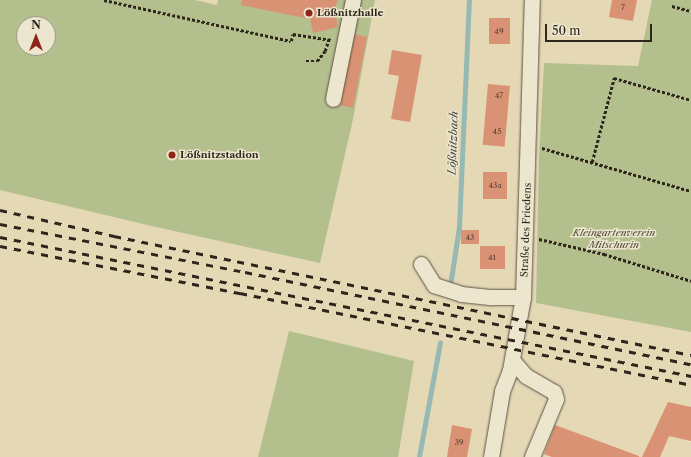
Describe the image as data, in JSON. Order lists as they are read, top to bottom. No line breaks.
{"streets":{"street":["Straße des Friedens"]},"water":["Lößnitzbach"],"parks":["Kleingartenverein Mitschurin"],"places":["Lößnitzhalle","Lößnitzstadion"],"house_numbers":["7","49","47","45","43a","43","41","39"],"scale_bar":"50 m","north":"top"}
